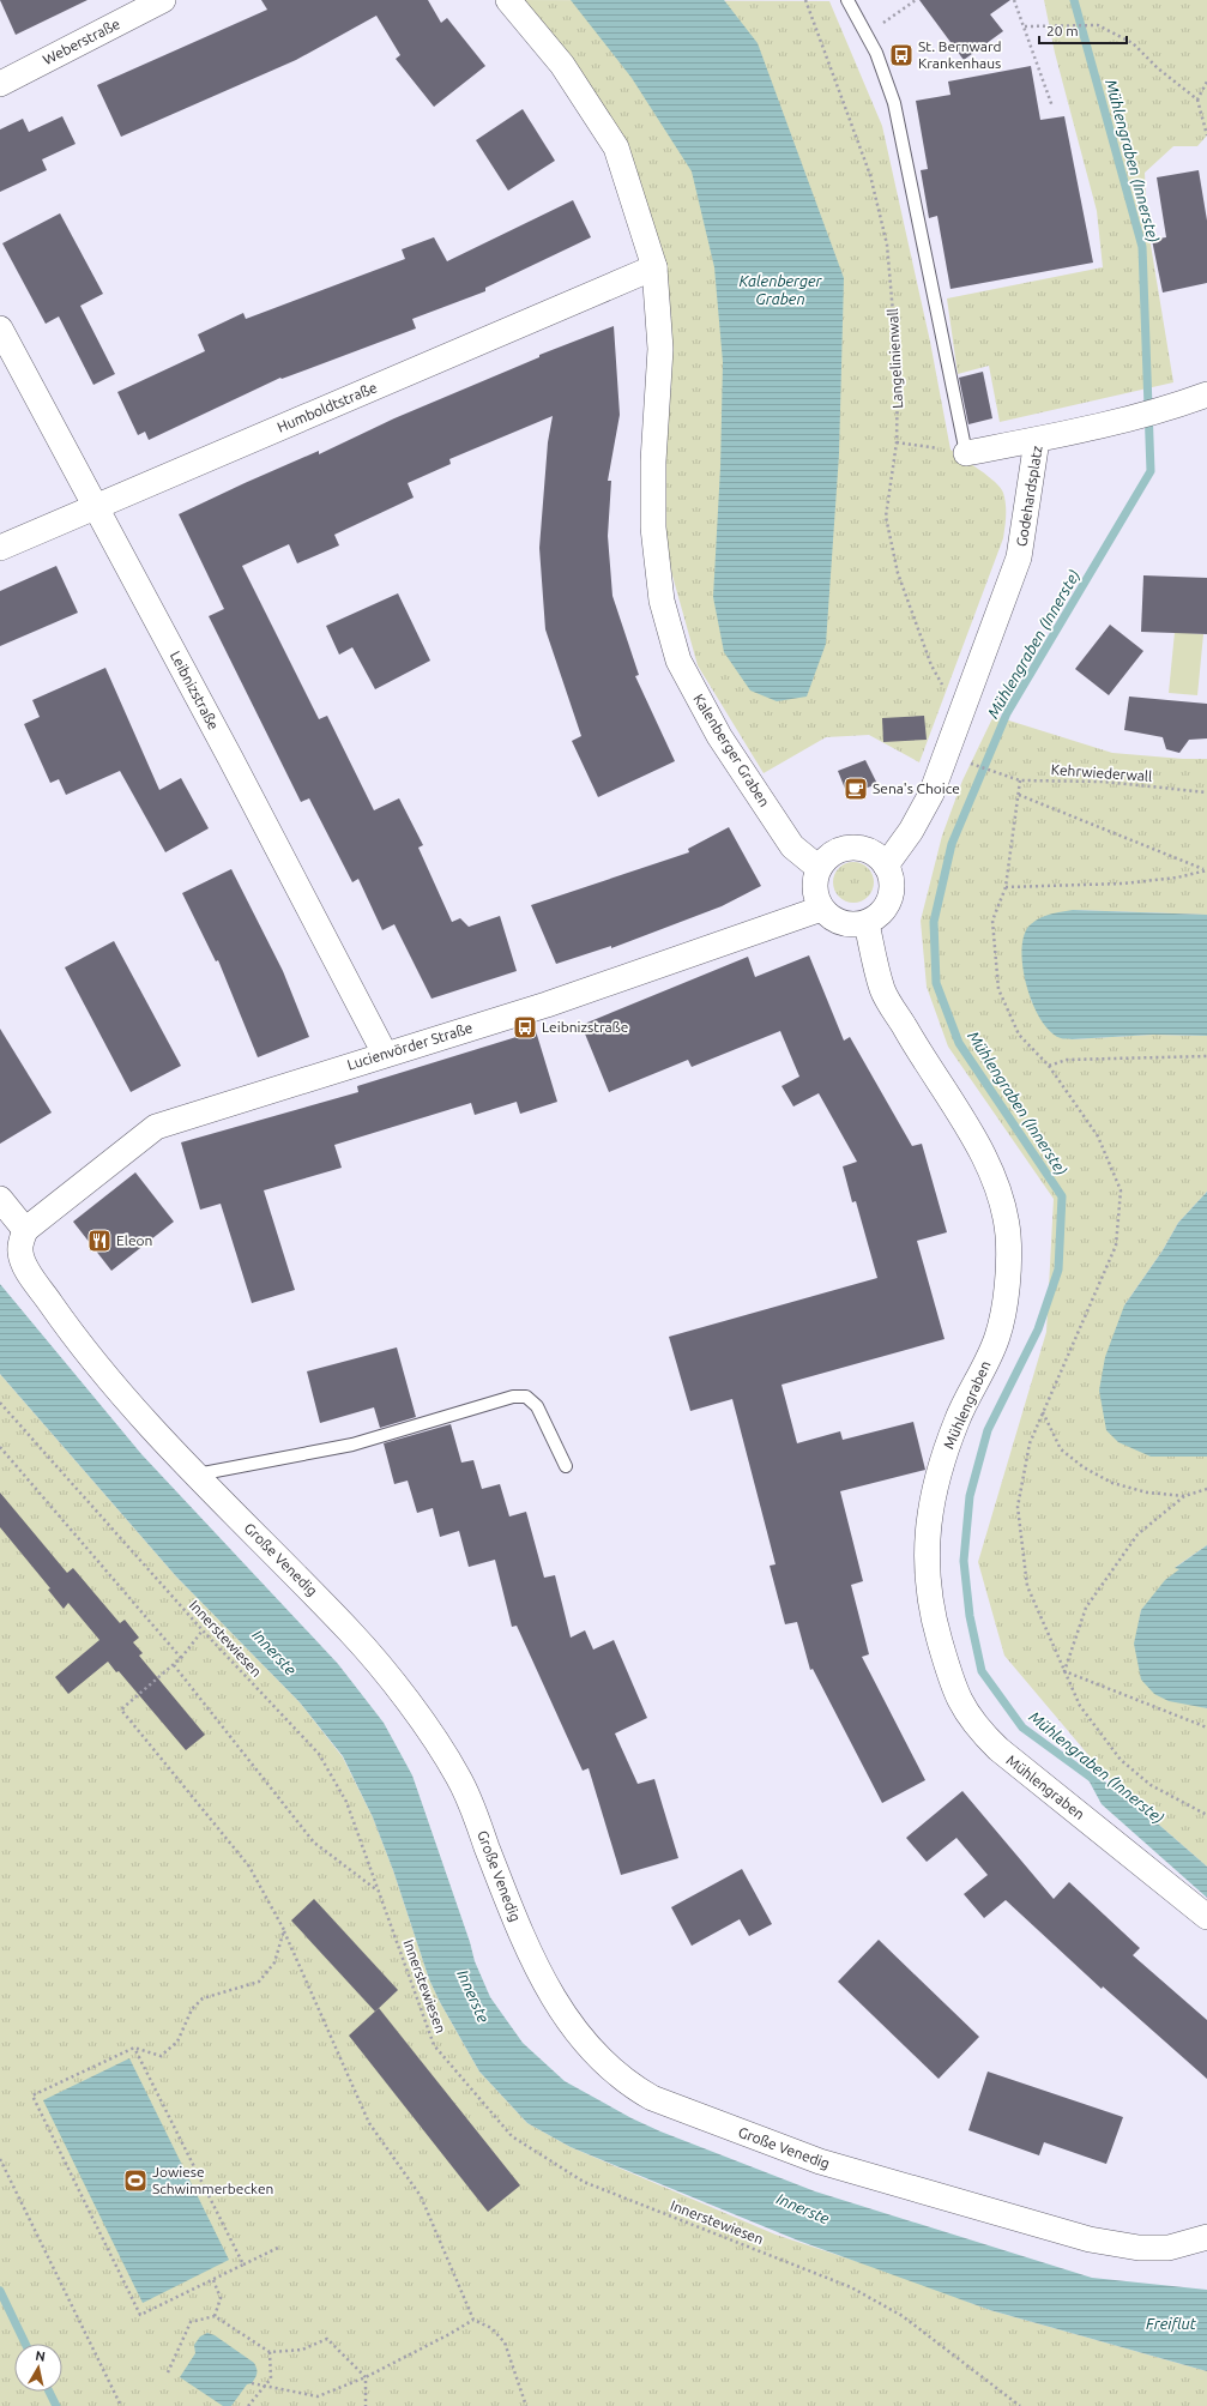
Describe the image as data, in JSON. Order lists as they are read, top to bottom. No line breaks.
{"streets":{"street":["Weberstraße","Humboldtstraße","Godehardsplatz","Leibnizstraße","Kalenberger Graben","Lucienvörder Straße","Mühlengraben","Große Venedig"],"path":["Langelinienwall","Kehrwiederwall","Innerstewiesen"]},"crossings":[["Langelinienwall","Godehardsplatz"],["Humboldtstraße","Leibnizstraße"],["Humboldtstraße","Kalenberger Graben"],["Leibnizstraße","Lucienvörder Straße"],["Kalenberger Graben","Lucienvörder Straße"],["Kalenberger Graben","Mühlengraben"],["Lucienvörder Straße","Mühlengraben"],["Lucienvörder Straße","Große Venedig"]],"water":["Mühlengraben (Innerste)","Kalenberger Graben","Innerste","Freiflut"],"places":{"bus stop":["St. Bernward Krankenhaus","Leibnizstraße"],"cafe":["Sena's Choice"],"restaurant":["Eleon"],"sports":["Jowiese Schwimmerbecken"]},"scale_bar":"20 m","north":"top"}
